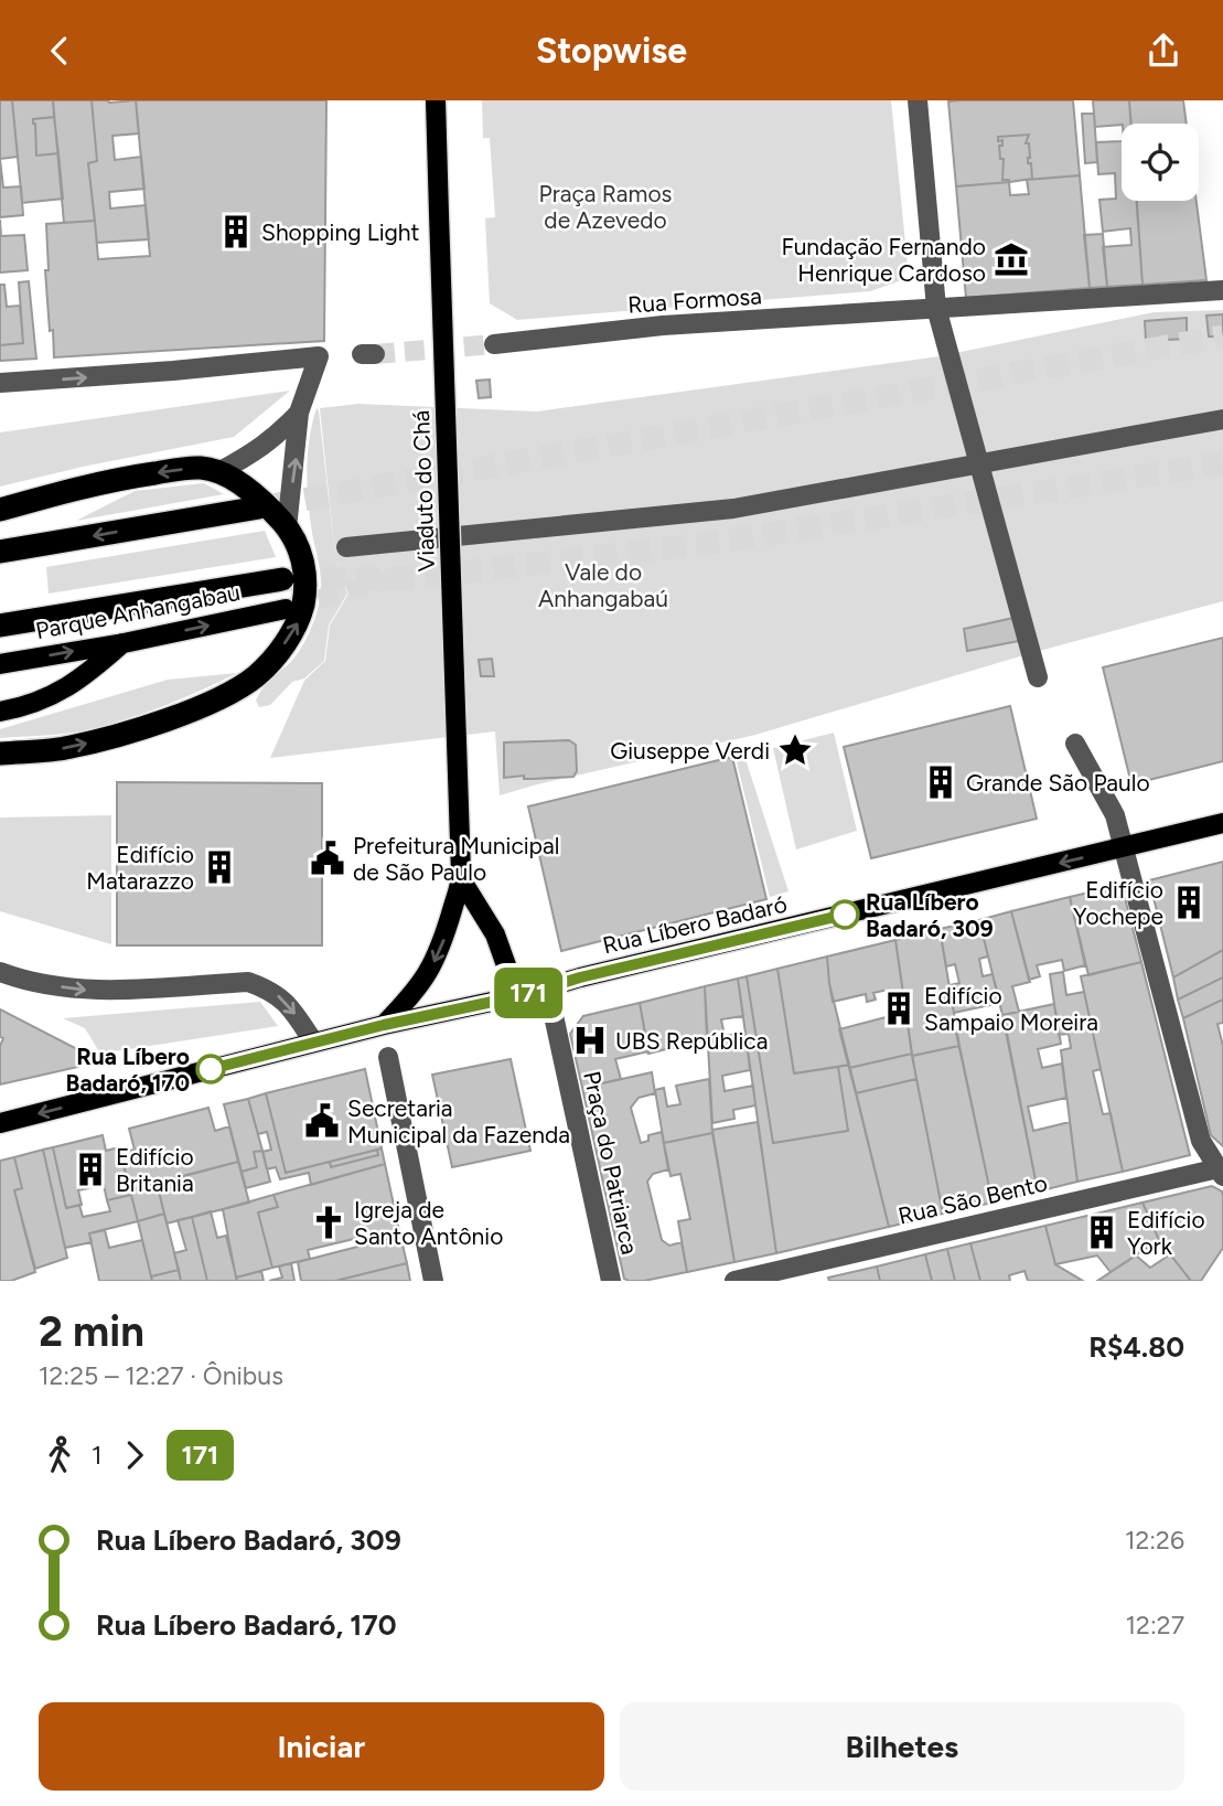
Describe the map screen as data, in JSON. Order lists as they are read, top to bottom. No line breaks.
{"streets":{"highway":["Parque Anhangabau"],"main road":["Viaduto do Chá","Rua Líbero Badaró"],"street":["Rua Formosa","Praça do Patriarca","Rua São Bento"]},"crossings":[["Viaduto do Chá","Rua Líbero Badaró"]],"one_way":["Rua Líbero Badaró"],"parks":["Praça Ramos de Azevedo","Vale do Anhangabaú"],"places":{"building":["Shopping Light","Grande São Paulo","Edifício Matarazzo","Edifício Yochepe","Edifício Sampaio Moreira","Edifício Britania","Edifício York"],"museum":["Fundação Fernando Henrique Cardoso"],"place":["Giuseppe Verdi"],"public building":["Prefeitura Municipal de São Paulo","Secretaria Municipal da Fazenda"],"other":["Rua Líbero Badaró, 309","Rua Líbero Badaró, 170"],"hospital":["UBS República"],"church":["Igreja de Santo Antônio"]},"lines":["bus line 171"],"page":{"header":"Stopwise","on_map":"171","heading":["2 min","12:25 – 12:27 · Ônibus","R$4.80"],"legs":["1","171"],"list":[{"name":"Rua Líbero Badaró, 309","value":"12:26"},{"name":"Rua Líbero Badaró, 170","value":"12:27"}],"buttons":["Iniciar","Bilhetes"]}}
